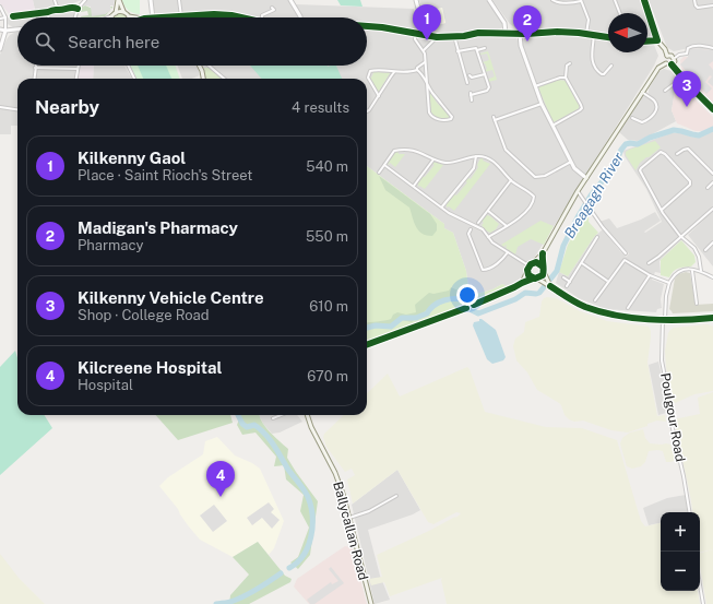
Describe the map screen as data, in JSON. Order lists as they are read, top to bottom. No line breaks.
{"streets":{"main road":["Ballycallan Road"],"street":["Poulgour Road"]},"water":["Breagagh River"],"north":"left","page":{"pins":["1","2","3","4"],"search":"Search here","heading":["Nearby","4 results"],"list":[{"mark":"1","name":"Kilkenny Gaol","note":"Place · Saint Rioch's Street","value":"540 m"},{"mark":"2","name":"Madigan's Pharmacy","note":"Pharmacy","value":"550 m"},{"mark":"3","name":"Kilkenny Vehicle Centre","note":"Shop · College Road","value":"610 m"},{"mark":"4","name":"Kilcreene Hospital","note":"Hospital","value":"670 m"}],"map_buttons":["+","−"]}}
